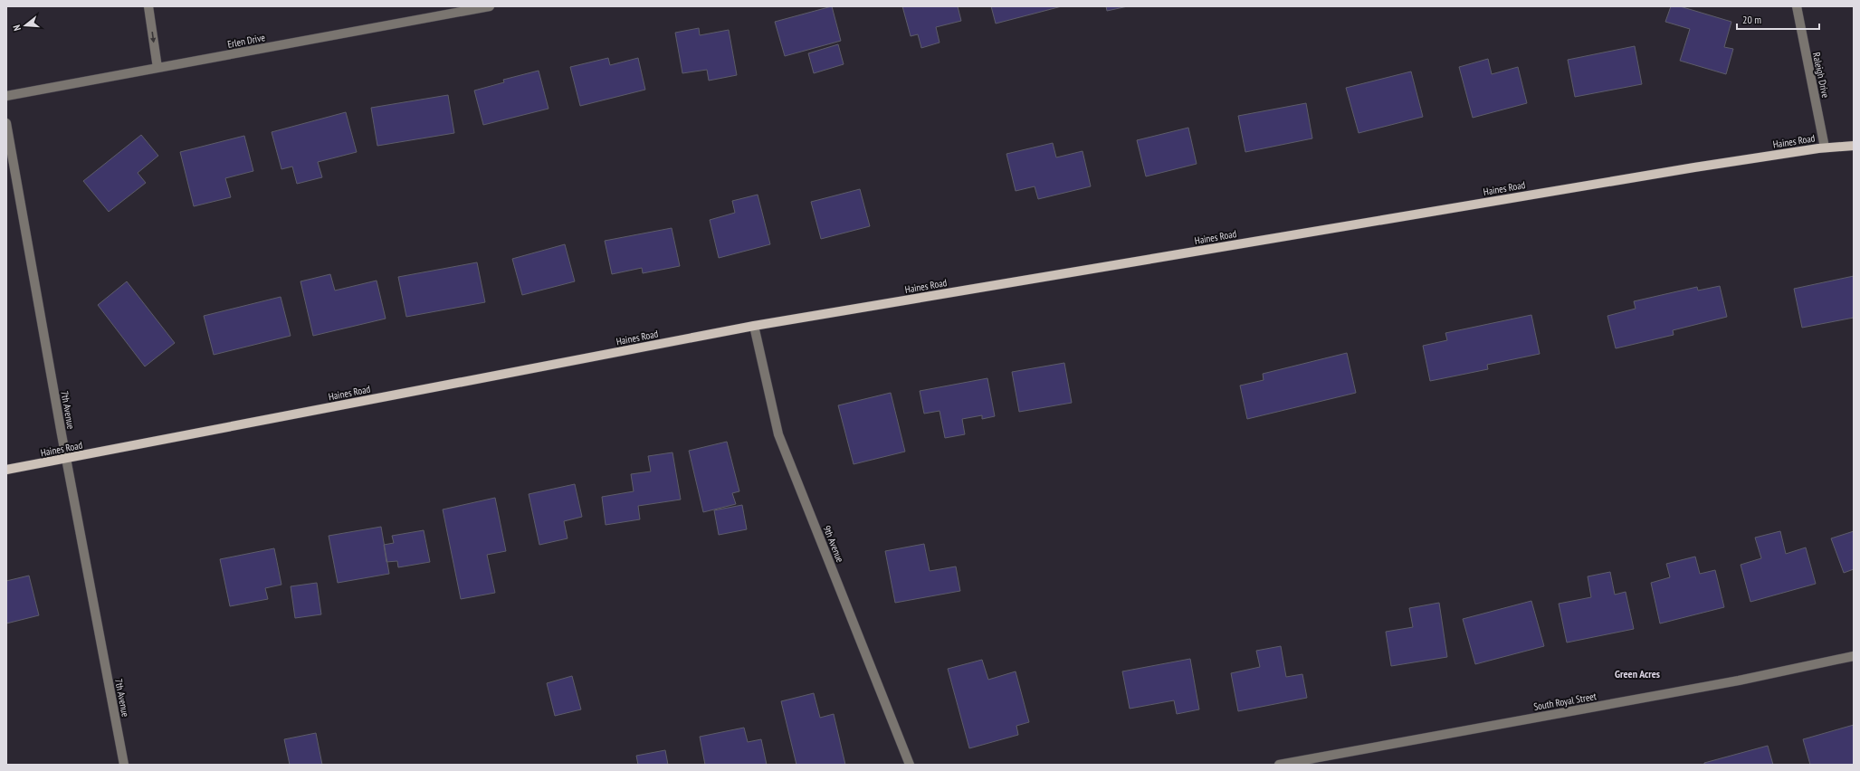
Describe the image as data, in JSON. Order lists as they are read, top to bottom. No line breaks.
{"streets":{"main road":["Haines Road"],"street":["Erlen Drive","Raleigh Drive","7th Avenue","9th Avenue","South Royal Street"]},"crossings":[["Raleigh Drive","Haines Road"],["Haines Road","7th Avenue"],["Haines Road","9th Avenue"]],"districts":["Green Acres"],"scale_bar":"20 m","north":"left"}
